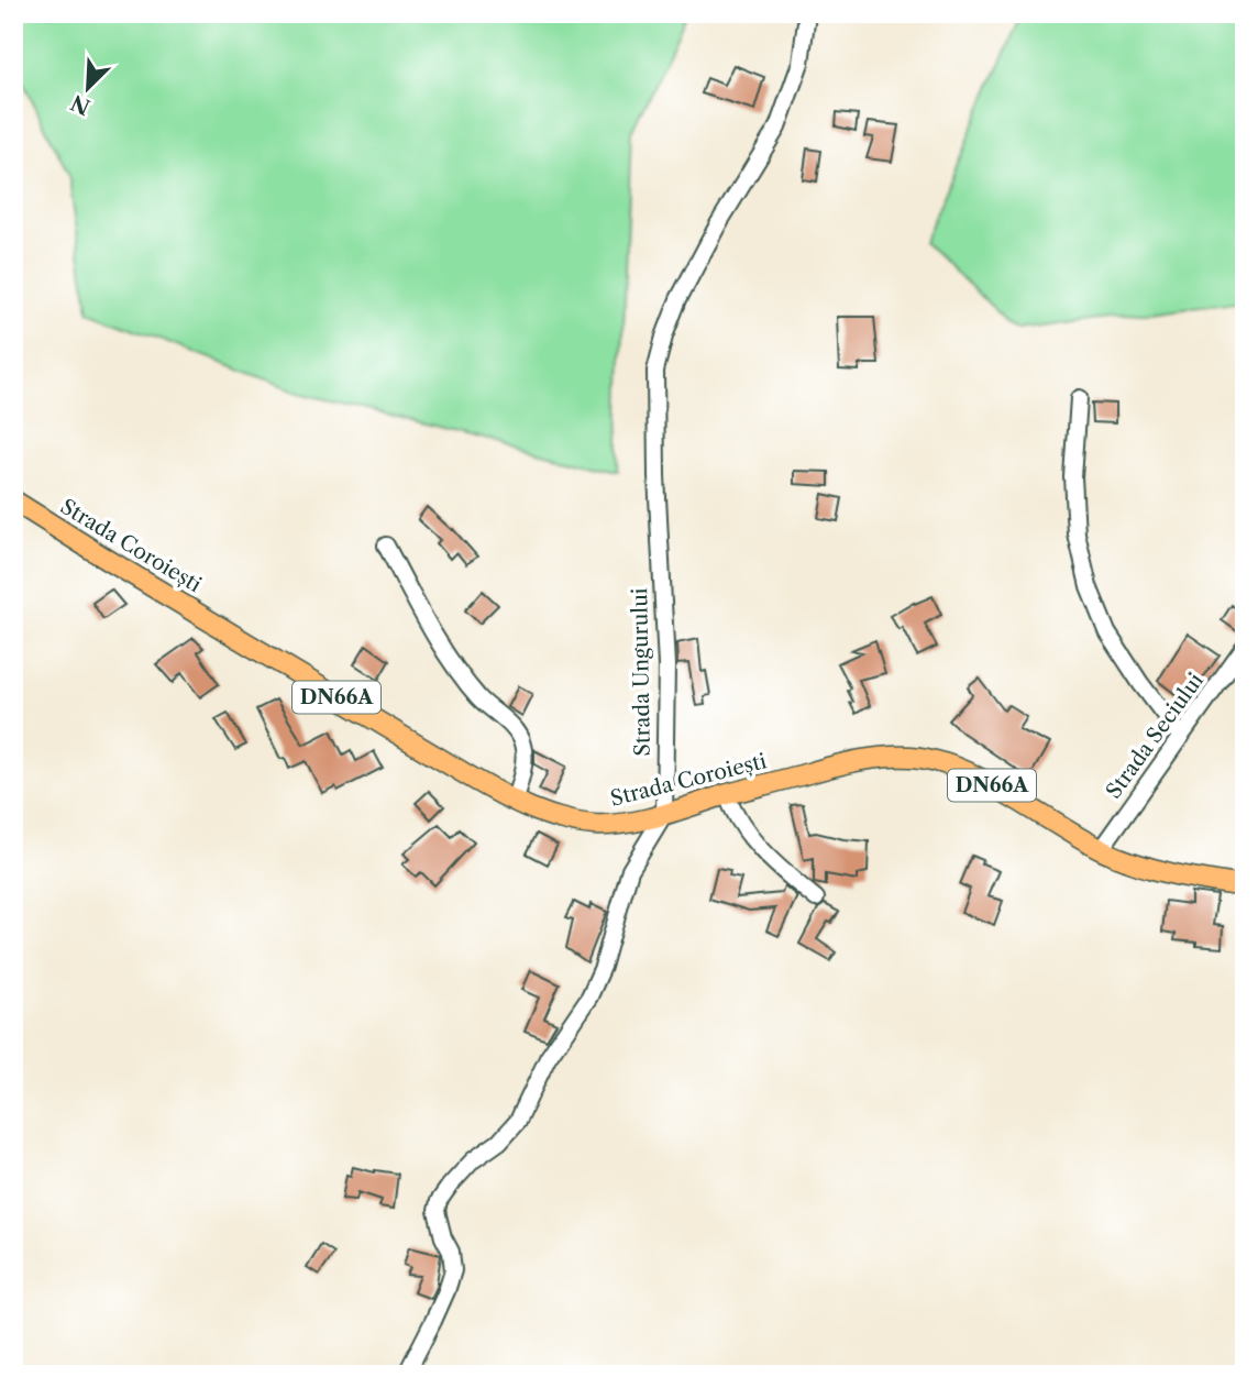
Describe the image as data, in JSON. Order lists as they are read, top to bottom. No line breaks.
{"streets":{"main road":["Strada Coroiești","DN66A"],"street":["Strada Ungurului","Strada Seciului"]},"crossings":[["Strada Coroiești","Strada Ungurului"],["Strada Coroiești","Strada Seciului"]],"north":"bottom left"}
